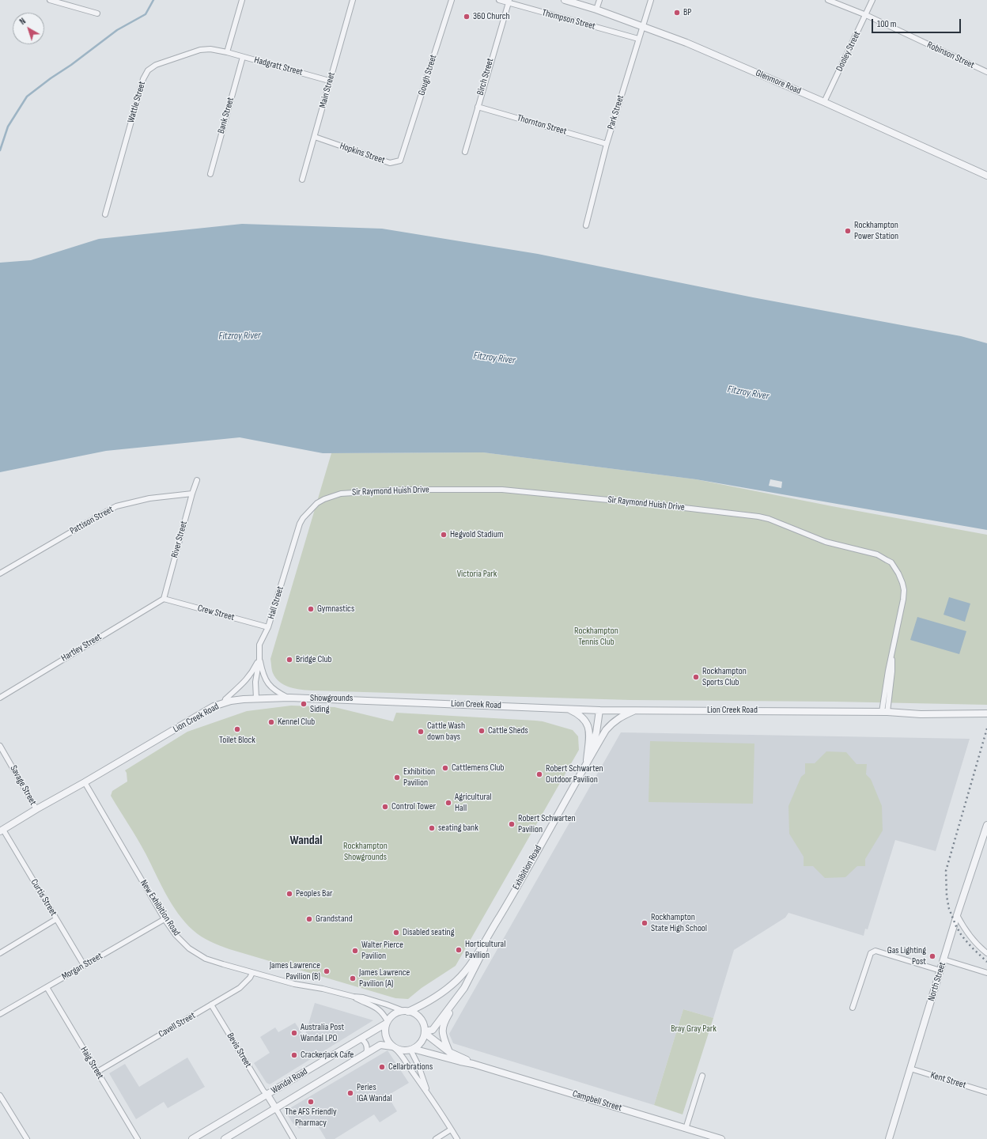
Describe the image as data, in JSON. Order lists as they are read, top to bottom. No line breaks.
{"streets":{"street":["Thompson Street","Dooley Street","Robinson Street","Hadgratt Street","Gough Street","Birch Street","Glenmore Road","Main Street","Wattle Street","Park Street","Bank Street","Thornton Street","Hopkins Street","Sir Raymond Huish Drive","Pattison Street","River Street","Hall Street","Crew Street","Hartley Street","Lion Creek Road","Savage Street","Exhibition Road","Curtis Street","New Exhibition Road","Morgan Street","North Street","Cavell Street","Bevis Street","Haig Street","Kent Street","Wandal Road","Campbell Street"]},"crossings":[["Thompson Street","Birch Street"],["Thompson Street","Park Street"],["Dooley Street","Robinson Street"],["Dooley Street","Glenmore Road"],["Hadgratt Street","Main Street"],["Hadgratt Street","Wattle Street"],["Hadgratt Street","Bank Street"],["Gough Street","Hopkins Street"],["Birch Street","Thornton Street"],["Glenmore Road","Park Street"],["Main Street","Hopkins Street"],["Park Street","Thornton Street"],["Sir Raymond Huish Drive","Hall Street"],["Sir Raymond Huish Drive","Lion Creek Road"],["Pattison Street","River Street"],["River Street","Crew Street"],["River Street","Hartley Street"],["Hall Street","Crew Street"],["Hall Street","Lion Creek Road"],["Crew Street","Hartley Street"],["Lion Creek Road","Savage Street"],["Lion Creek Road","Exhibition Road"],["Lion Creek Road","Curtis Street"],["Lion Creek Road","New Exhibition Road"],["Exhibition Road","New Exhibition Road"],["Exhibition Road","Wandal Road"],["Exhibition Road","Campbell Street"],["Curtis Street","Morgan Street"],["New Exhibition Road","Morgan Street"],["New Exhibition Road","Cavell Street"],["New Exhibition Road","Wandal Road"],["New Exhibition Road","Campbell Street"],["Morgan Street","Haig Street"],["North Street","Kent Street"],["Cavell Street","Bevis Street"],["Cavell Street","Haig Street"],["Bevis Street","Wandal Road"],["Wandal Road","Campbell Street"]],"districts":["Wandal"],"water":["Fitzroy River"],"parks":["Victoria Park","Rockhampton Tennis Club","Rockhampton Showgrounds","Bray Gray Park"],"places":["BP","360 Church","Rockhampton Power Station","Hegvold Stadium","Gymnastics","Bridge Club","Rockhampton Sports Club","Showgrounds Siding","Kennel Club","Toilet Block","Cattle Sheds","Cattle Wash down bays","Cattlemens Club","Robert Schwarten Outdoor Pavilion","Exhibition Pavilion","Agricultural Hall","Control Tower","Robert Schwarten Pavilion","seating bank","Peoples Bar","Grandstand","Rockhampton State High School","Disabled seating","Horticultural Pavilion","Walter Pierce Pavilion","Gas Lighting Post","James Lawrence Pavilion (B)","James Lawrence Pavilion (A)","Australia Post Wandal LPO","Crackerjack Cafe","Cellarbrations","Peries IGA Wandal","The AFS Friendly Pharmacy"],"scale_bar":"100 m","north":"top left"}
